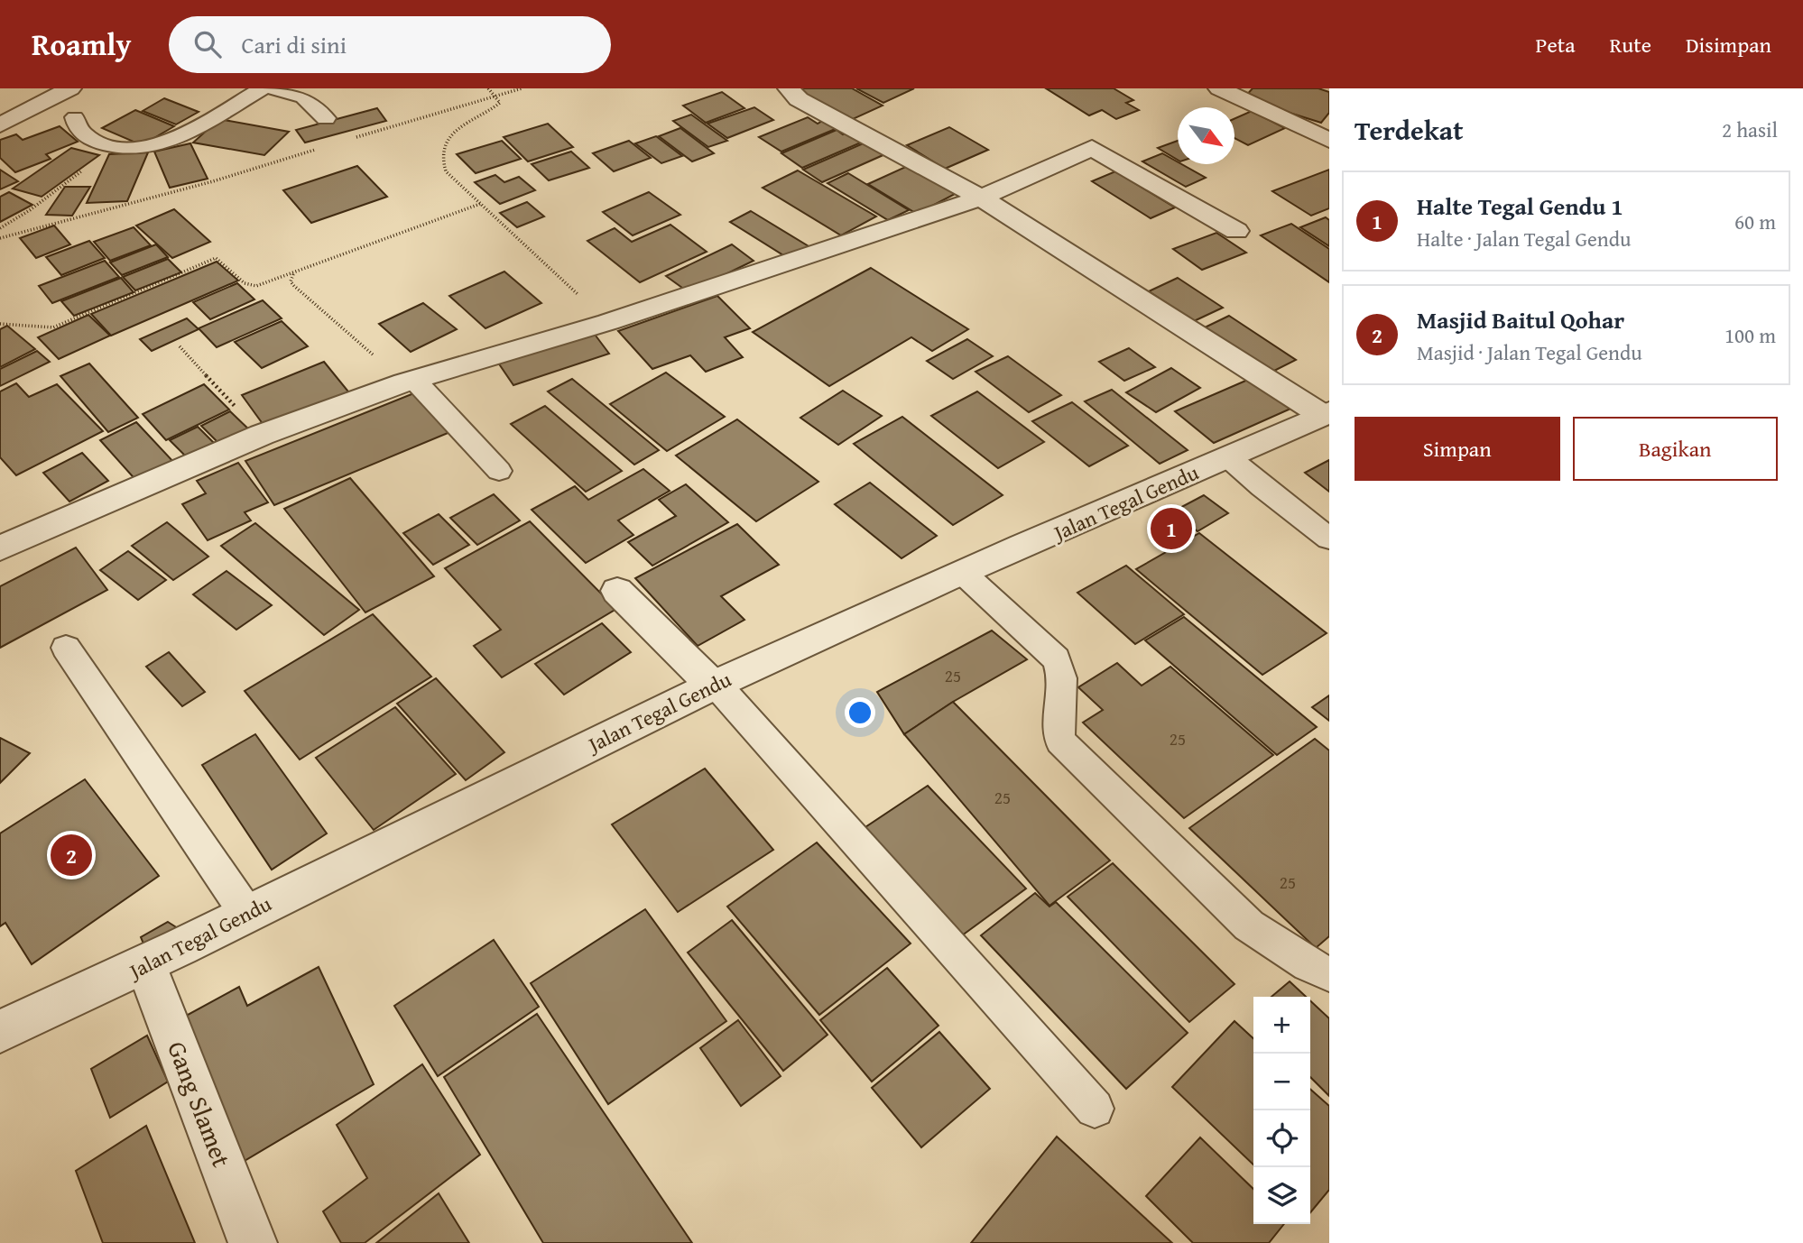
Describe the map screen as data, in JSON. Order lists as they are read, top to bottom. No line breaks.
{"streets":{"street":["Jalan Tegal Gendu","Gang Slamet"]},"crossings":[["Jalan Tegal Gendu","Gang Slamet"]],"house_numbers":["25","25","25","25"],"north":"bottom right","page":{"header":"Roamly","search":"Cari di sini","nav":["Peta","Rute","Disimpan"],"heading":["Terdekat","2 hasil"],"list":[{"mark":"1","name":"Halte Tegal Gendu 1","note":"Halte · Jalan Tegal Gendu","value":"60 m"},{"mark":"2","name":"Masjid Baitul Qohar","note":"Masjid · Jalan Tegal Gendu","value":"100 m"}],"buttons":["Simpan","Bagikan"],"pins":["1","2"],"map_buttons":["+","−"]}}
